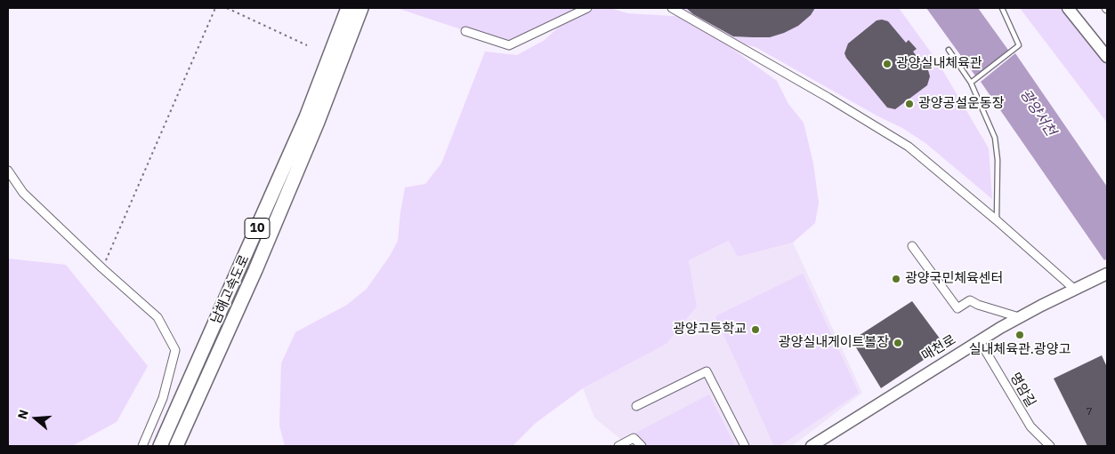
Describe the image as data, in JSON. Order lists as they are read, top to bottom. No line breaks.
{"streets":{"highway":["10","남해고속도로"],"main road":["매천로"],"street":["명암길"]},"crossings":[["매천로","명암길"]],"water":["광양서천"],"places":["광양실내체육관","광양공설운동장","광양국민체육센터","광양고등학교","실내체육관.광양고","광양실내게이트볼장"],"house_numbers":["7"],"north":"left"}
